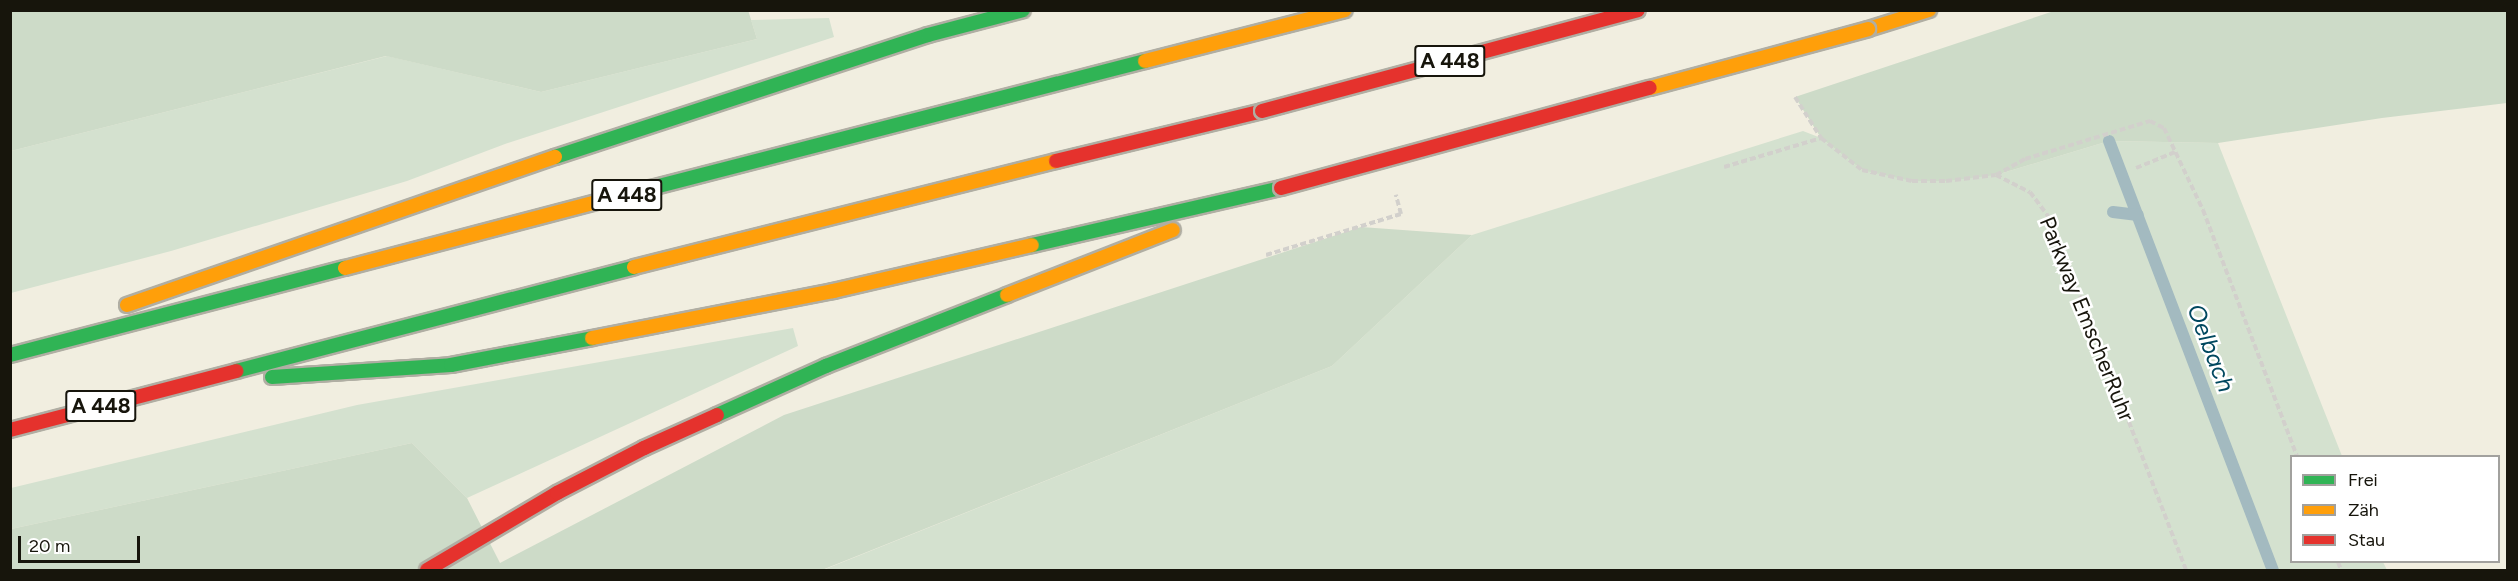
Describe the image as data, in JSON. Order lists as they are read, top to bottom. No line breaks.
{"streets":{"highway":["A 448"],"path":["Parkway EmscherRuhr"]},"water":["Oelbach"],"legend":["Frei","Zäh","Stau"],"scale_bar":"20 m"}
